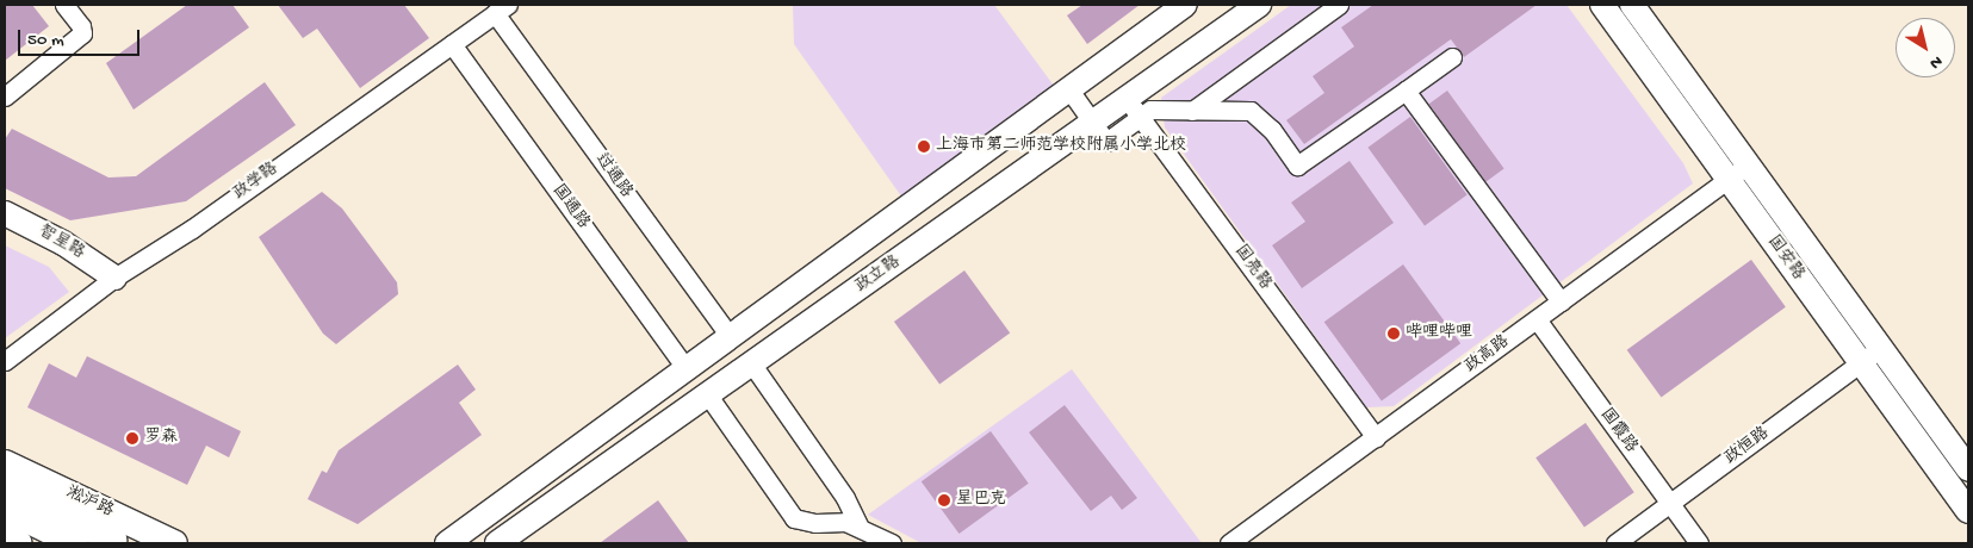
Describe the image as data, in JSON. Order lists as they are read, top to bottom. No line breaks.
{"streets":{"main road":["智星路","国安路","政立路","淞沪路"],"street":["过通路","政学路","国通路","国亮路","政高路","国霞路","政恒路"]},"crossings":[["过通路","政学路"],["政学路","国通路"],["政学路","智星路"],["国安路","政高路"],["国安路","政恒路"],["国亮路","政立路"],["国亮路","政高路"],["政高路","国霞路"],["国霞路","政恒路"]],"places":["上海市第二师范学校附属小学北校","哔哩哔哩","罗森","星巴克"],"scale_bar":"50 m","north":"bottom right"}
